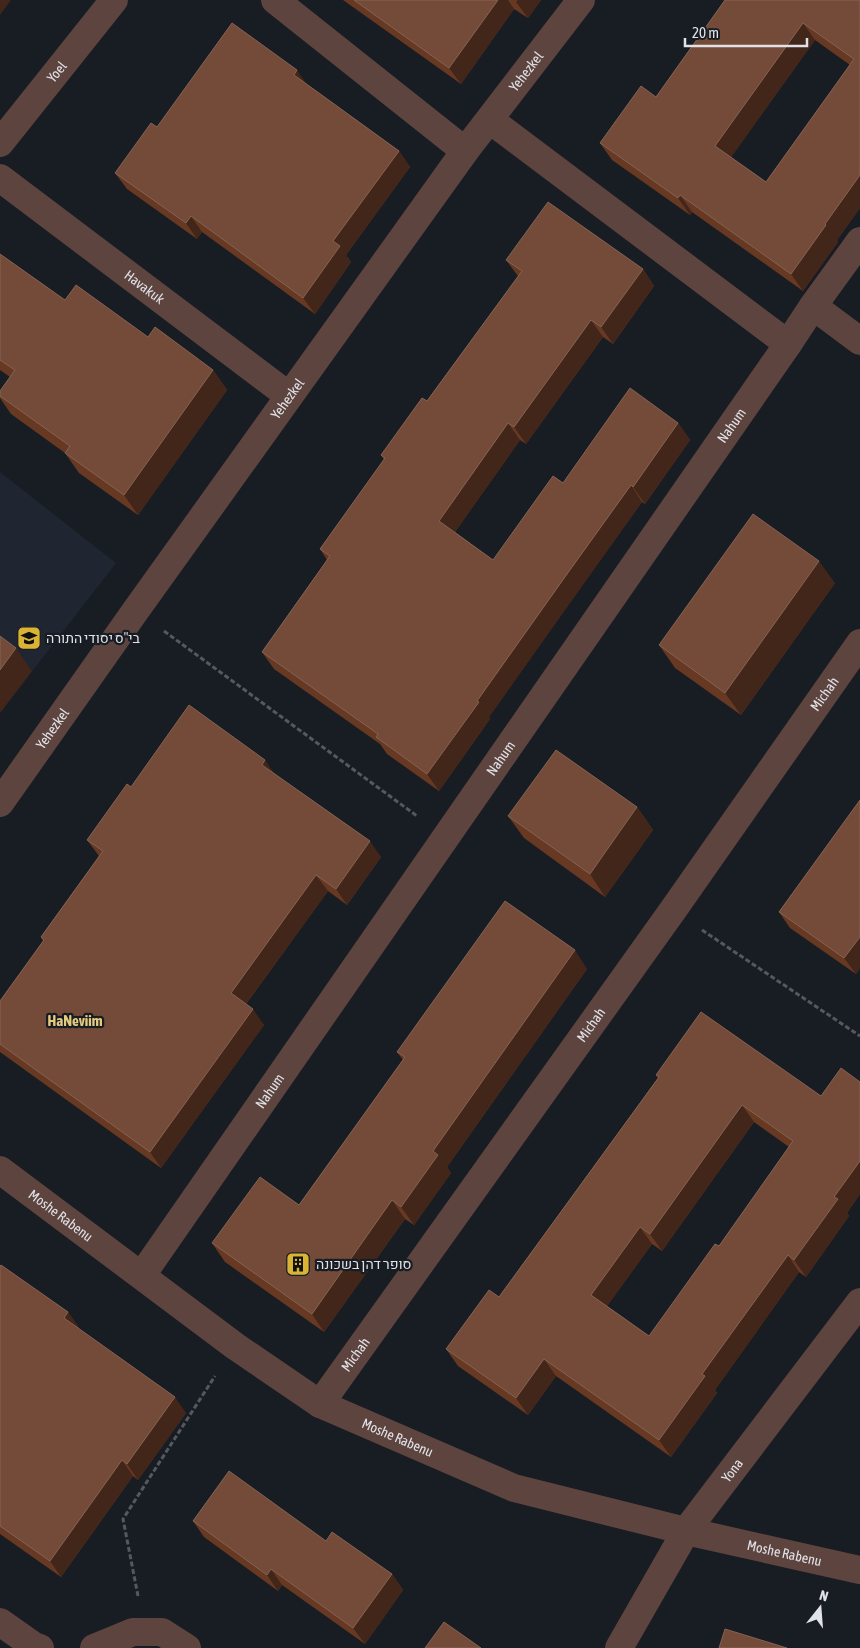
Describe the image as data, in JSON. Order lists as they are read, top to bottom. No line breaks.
{"streets":{"street":["Yoel","Yehezkel","Havakuk","Nahum","Michah","Moshe Rabenu","Yona"]},"crossings":[["Yehezkel","Havakuk"],["Nahum","Moshe Rabenu"],["Michah","Moshe Rabenu"],["Moshe Rabenu","Yona"]],"districts":["HaNeviim"],"places":{"school or university":["בי\"ס יסודי התורה"],"building":["סופר דהן בשכונה"]},"scale_bar":"20 m","north":"top"}
